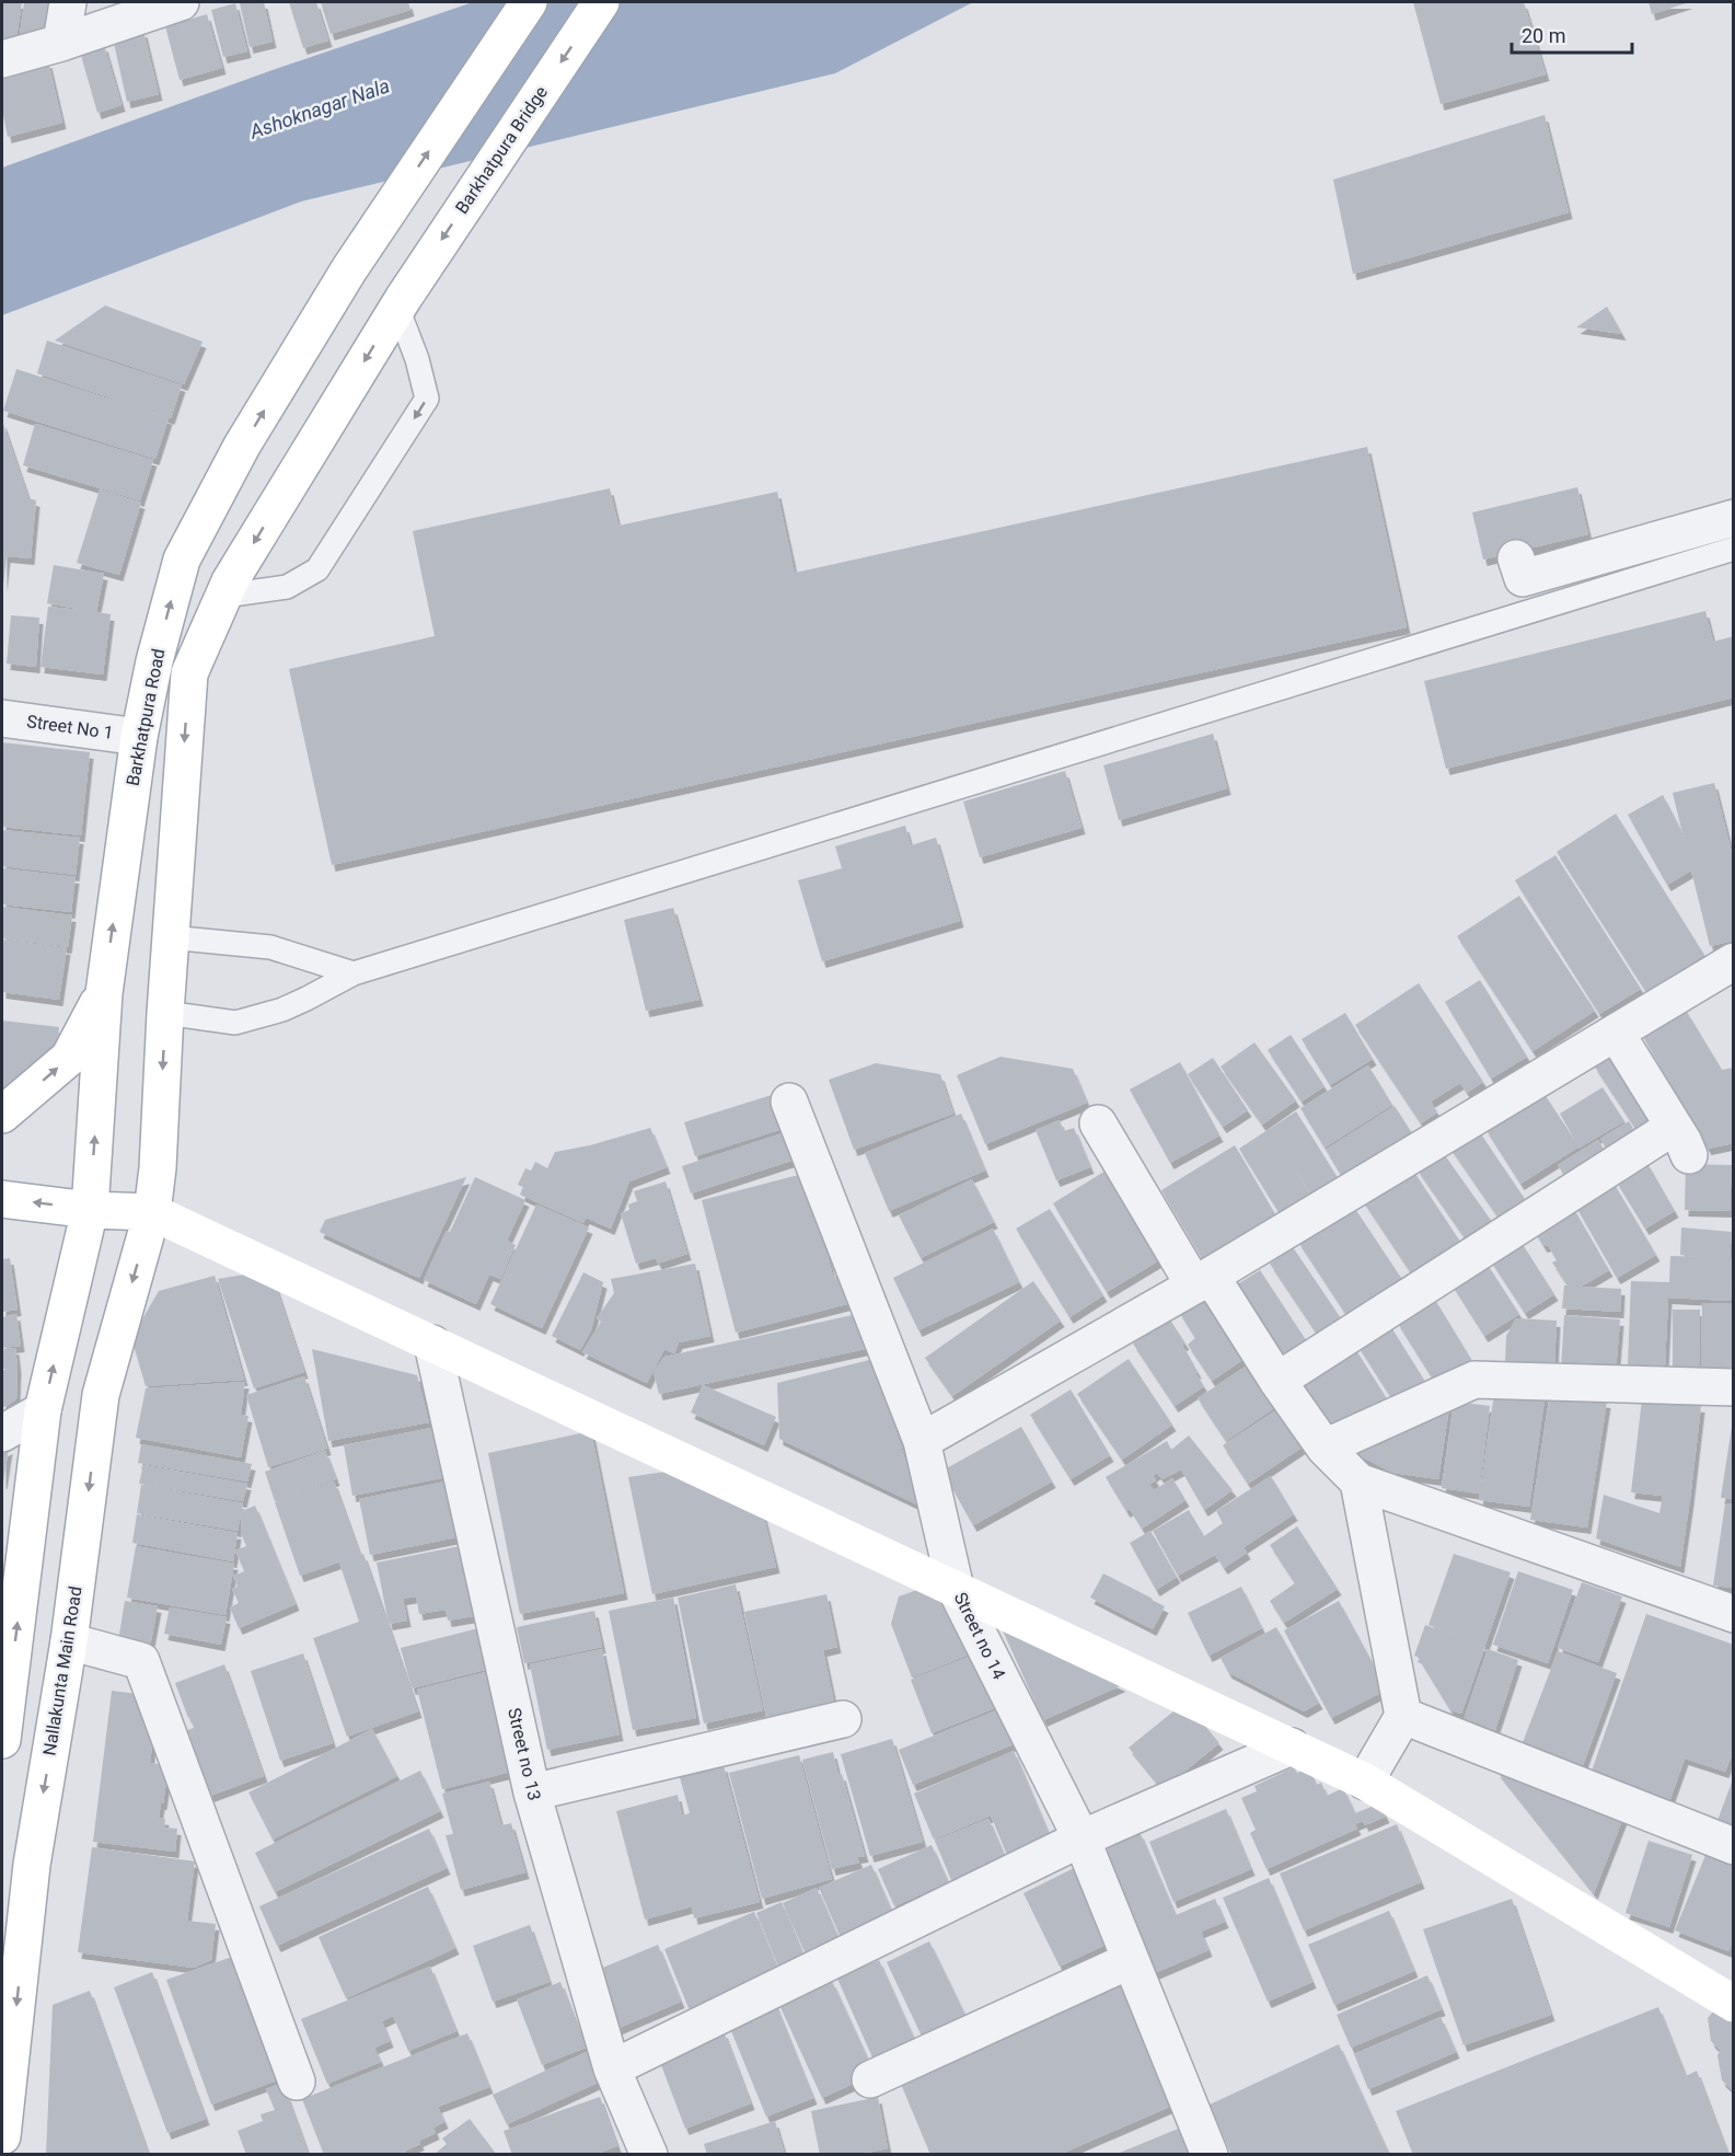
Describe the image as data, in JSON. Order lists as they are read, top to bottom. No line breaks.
{"streets":{"main road":["Barkhatpura Bridge","Barkhatpura Road","Nallakunta Main Road"],"street":["Street No 1","Street no 14","Street no 13"]},"crossings":[["Barkhatpura Bridge","Barkhatpura Road"],["Barkhatpura Road","Street No 1"],["Barkhatpura Road","Nallakunta Main Road"]],"one_way":["Barkhatpura Bridge"],"water":["Ashoknagar Nala"],"scale_bar":"20 m"}
